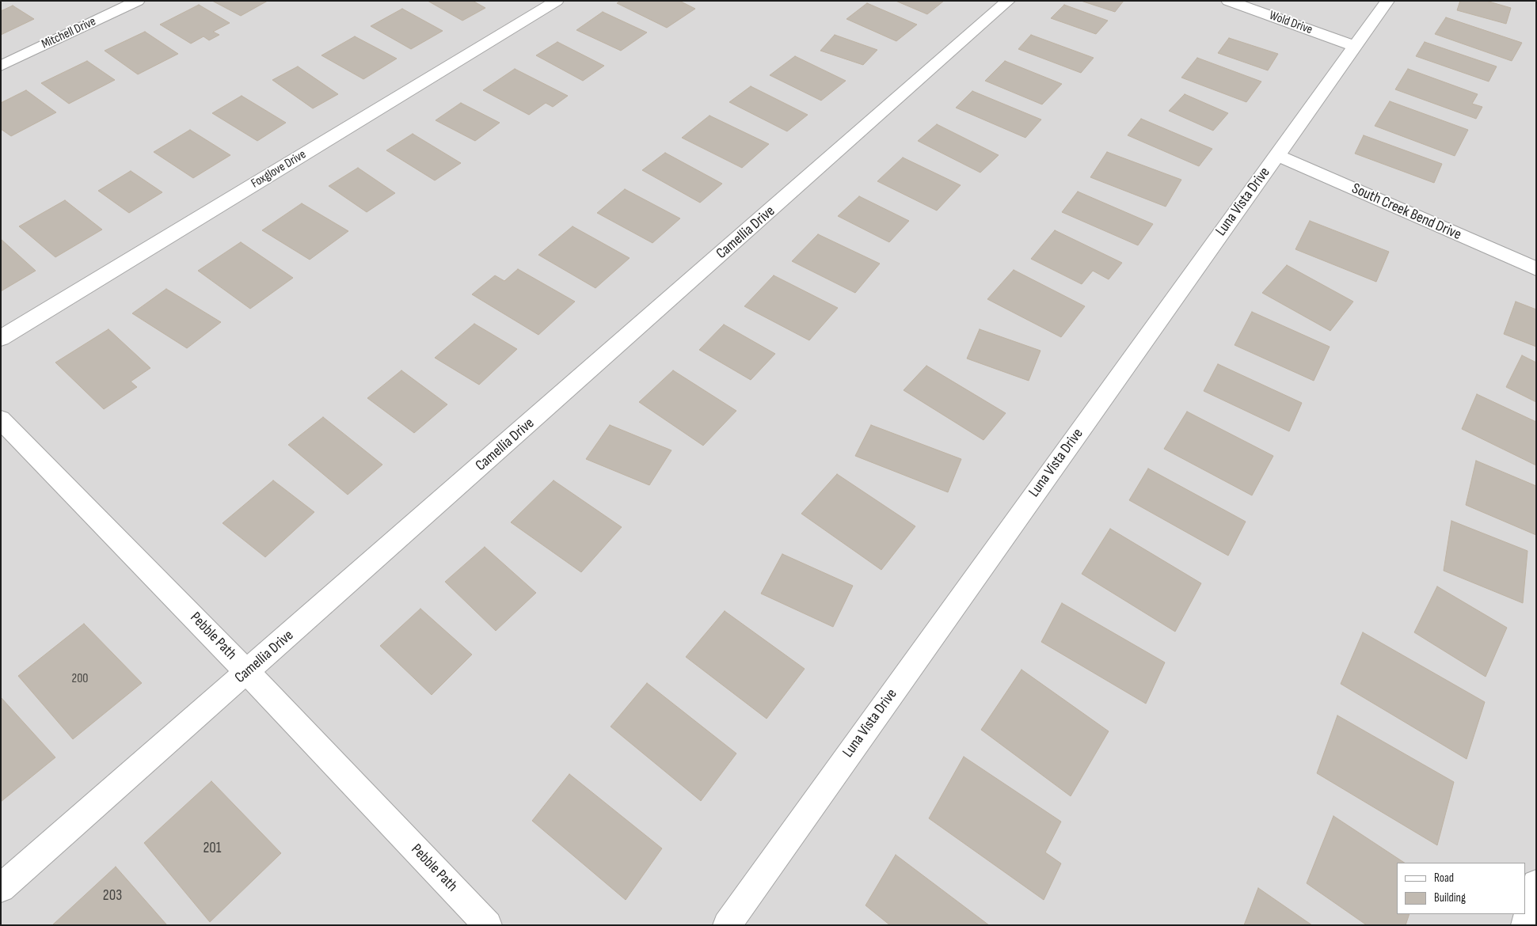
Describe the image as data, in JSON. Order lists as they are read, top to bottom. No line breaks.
{"streets":{"street":["Wold Drive","Mitchell Drive","Foxglove Drive","Luna Vista Drive","South Creek Bend Drive","Camellia Drive","Pebble Path"]},"crossings":[["Wold Drive","Luna Vista Drive"],["Luna Vista Drive","South Creek Bend Drive"],["Camellia Drive","Pebble Path"]],"house_numbers":["200","201","203"],"legend":["Road","Building"]}
